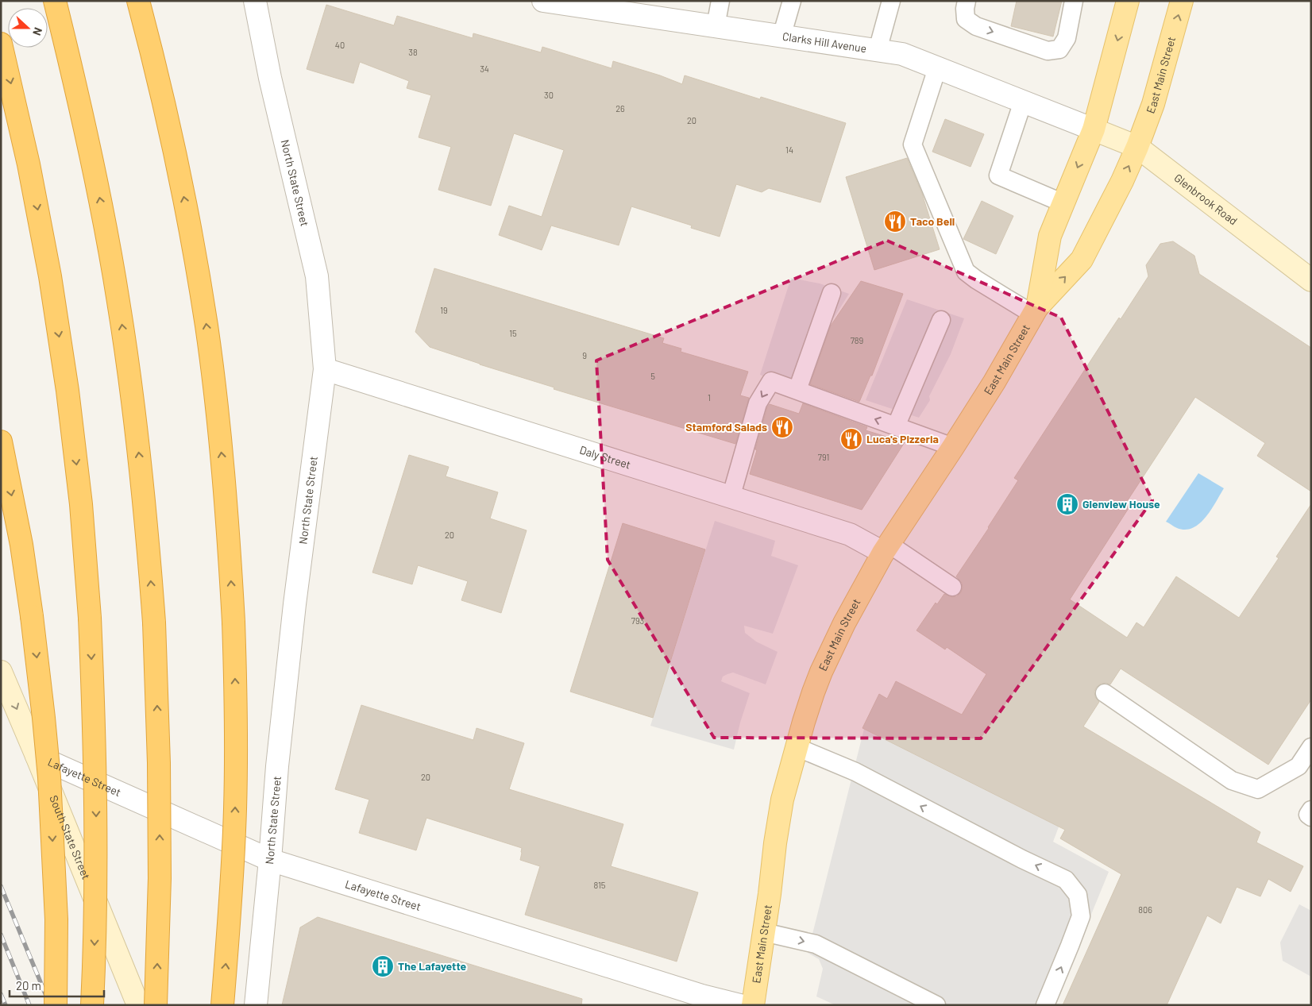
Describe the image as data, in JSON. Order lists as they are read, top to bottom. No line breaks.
{"streets":{"main road":["East Main Street","Glenbrook Road","South State Street"],"street":["Clarks Hill Avenue","North State Street","Daly Street","Lafayette Street"]},"crossings":[["Clarks Hill Avenue","East Main Street"],["Clarks Hill Avenue","Glenbrook Road"],["East Main Street","Glenbrook Road"],["East Main Street","Daly Street"],["North State Street","Daly Street"],["North State Street","Lafayette Street"],["Lafayette Street","South State Street"]],"places":{"restaurant":["Taco Bell","Stamford Salads","Luca's Pizzeria"],"building":["Glenview House","The Lafayette"]},"house_numbers":["40","38","34","30","26","20","14","19","15","789","9","5","1","791","20","793","20","815","806"],"scale_bar":"20 m","north":"right"}
